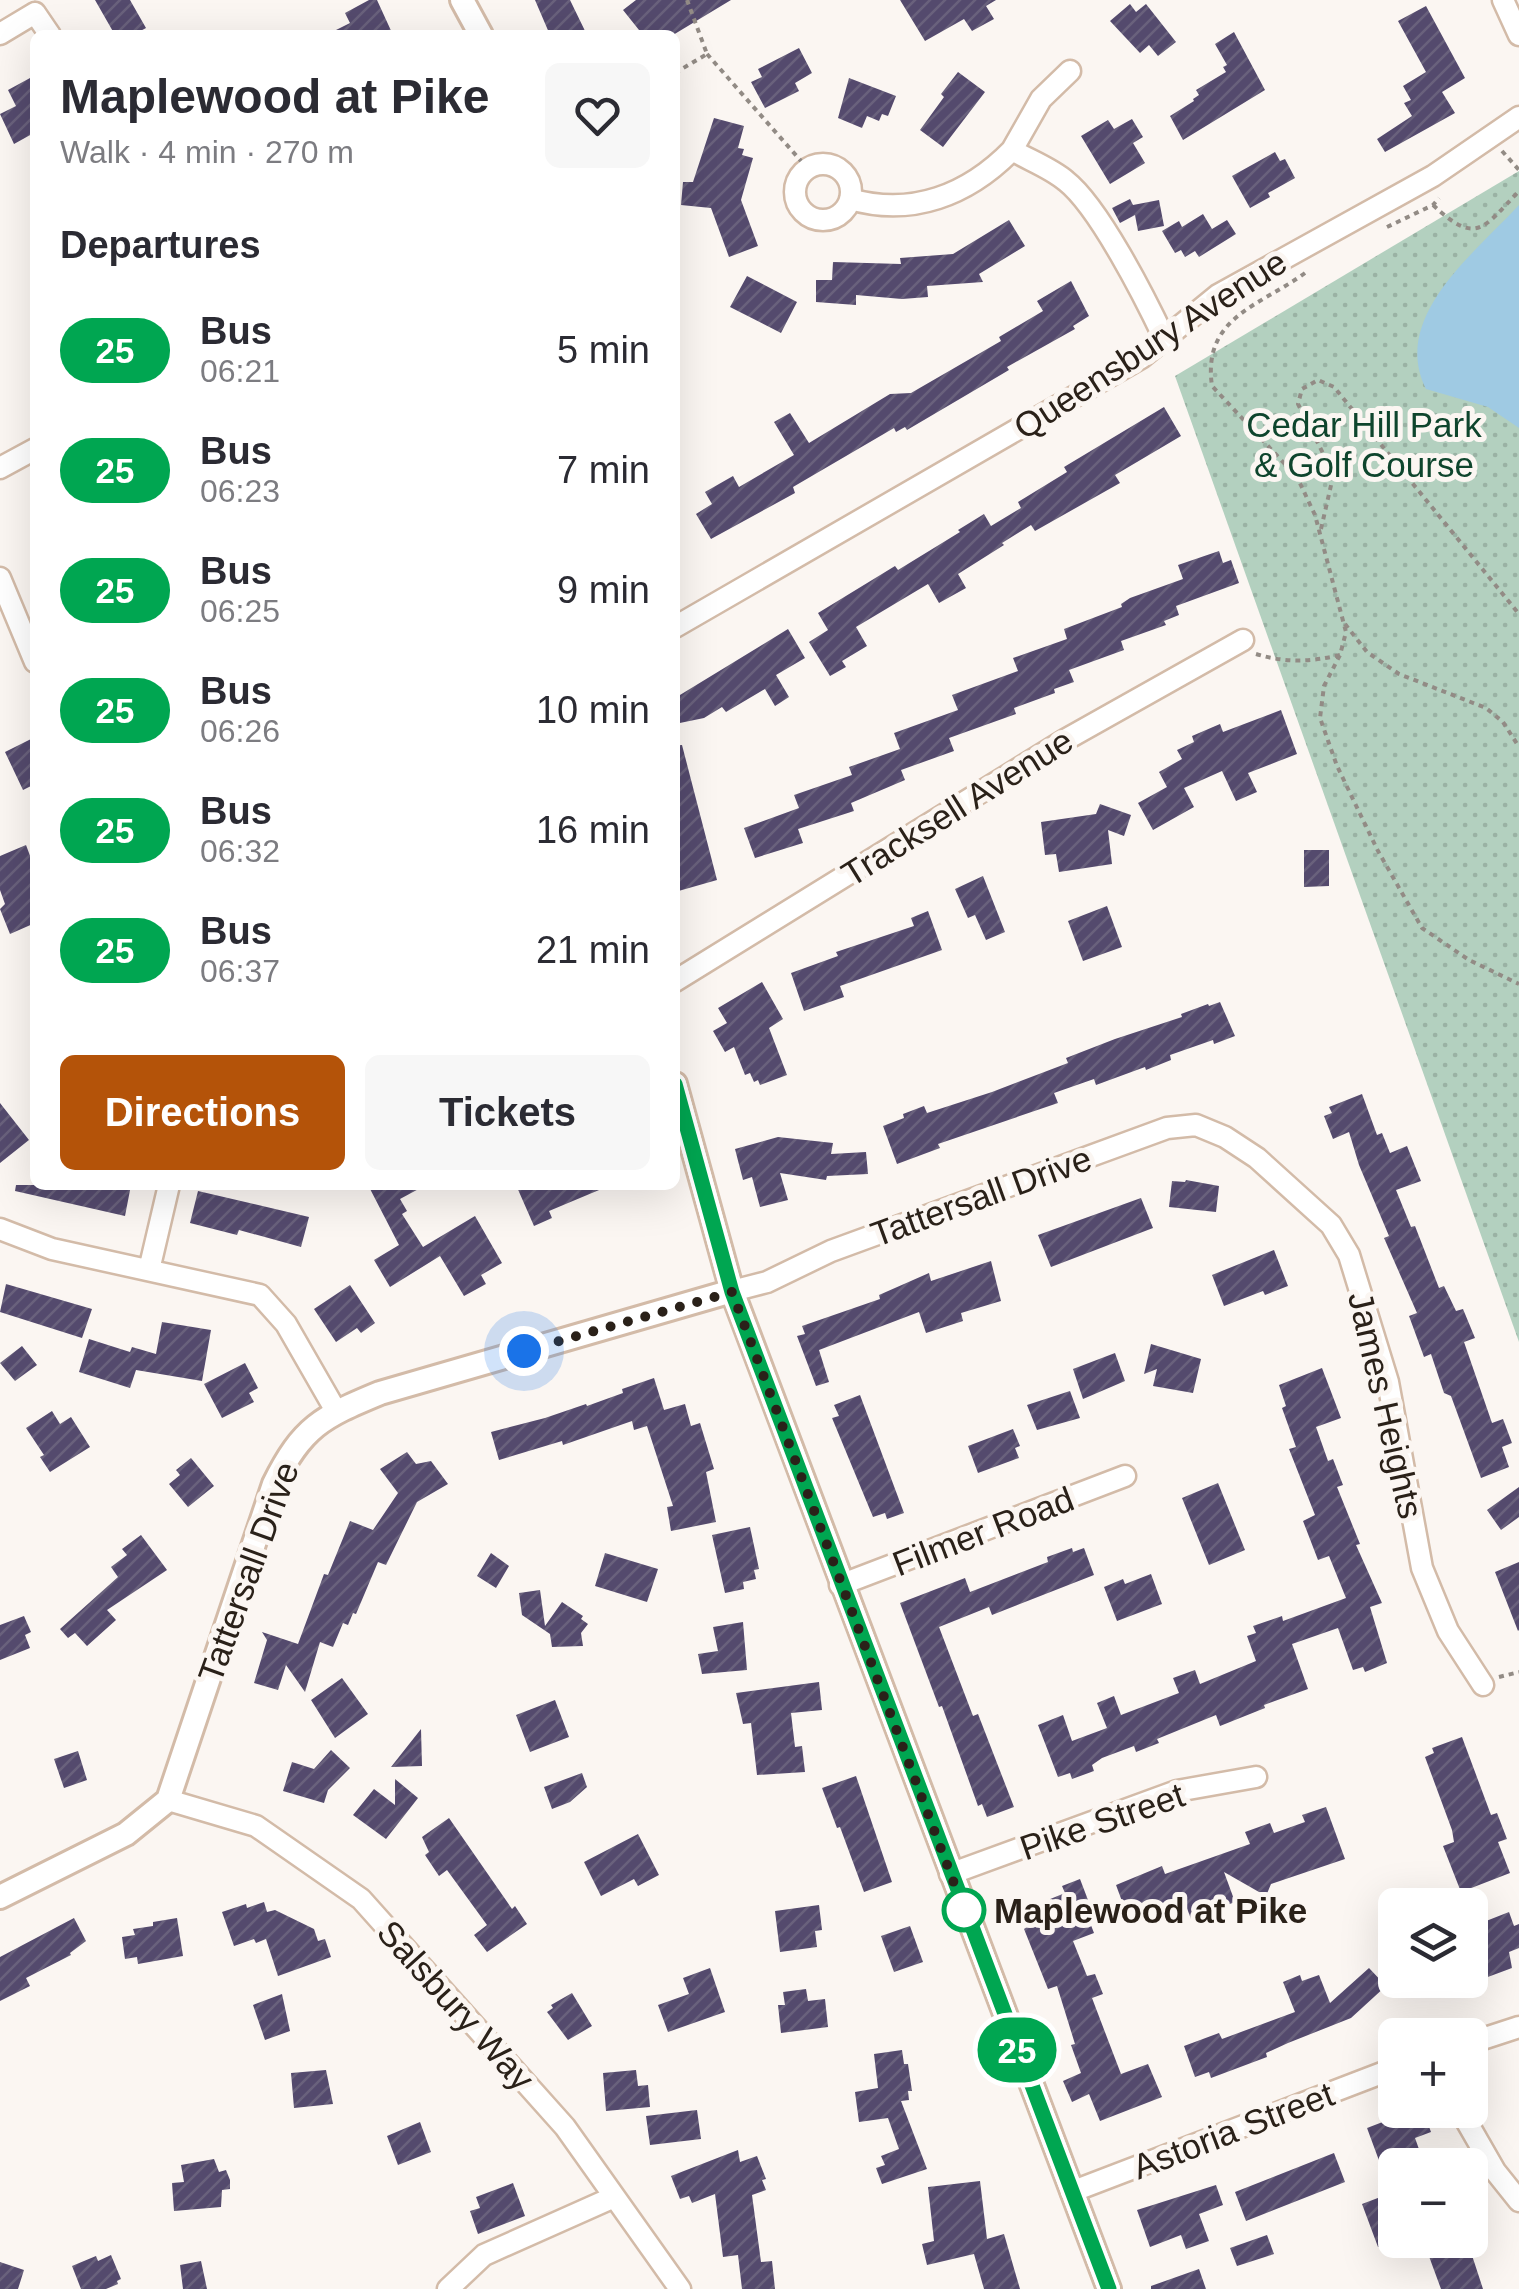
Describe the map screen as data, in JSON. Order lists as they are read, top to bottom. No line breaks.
{"streets":{"street":["Queensbury Avenue","Tracksell Avenue","Tattersall Drive","James Heights","Filmer Road","Pike Street","Salsbury Way","Astoria Street"]},"crossings":[["Tattersall Drive","James Heights"],["Tattersall Drive","Salsbury Way"]],"parks":["Cedar Hill Park & Golf Course"],"places":["Maplewood at Pike"],"lines":["bus line 25"],"page":{"on_map":"25","heading":[["Maplewood at Pike","Walk · 4 min · 270 m"],"Departures"],"list":[{"mark":"25","name":"Bus","note":"06:21","value":"5 min"},{"mark":"25","name":"Bus","note":"06:23","value":"7 min"},{"mark":"25","name":"Bus","note":"06:25","value":"9 min"},{"mark":"25","name":"Bus","note":"06:26","value":"10 min"},{"mark":"25","name":"Bus","note":"06:32","value":"16 min"},{"mark":"25","name":"Bus","note":"06:37","value":"21 min"}],"buttons":["Directions","Tickets"],"map_buttons":["+","−"]}}
